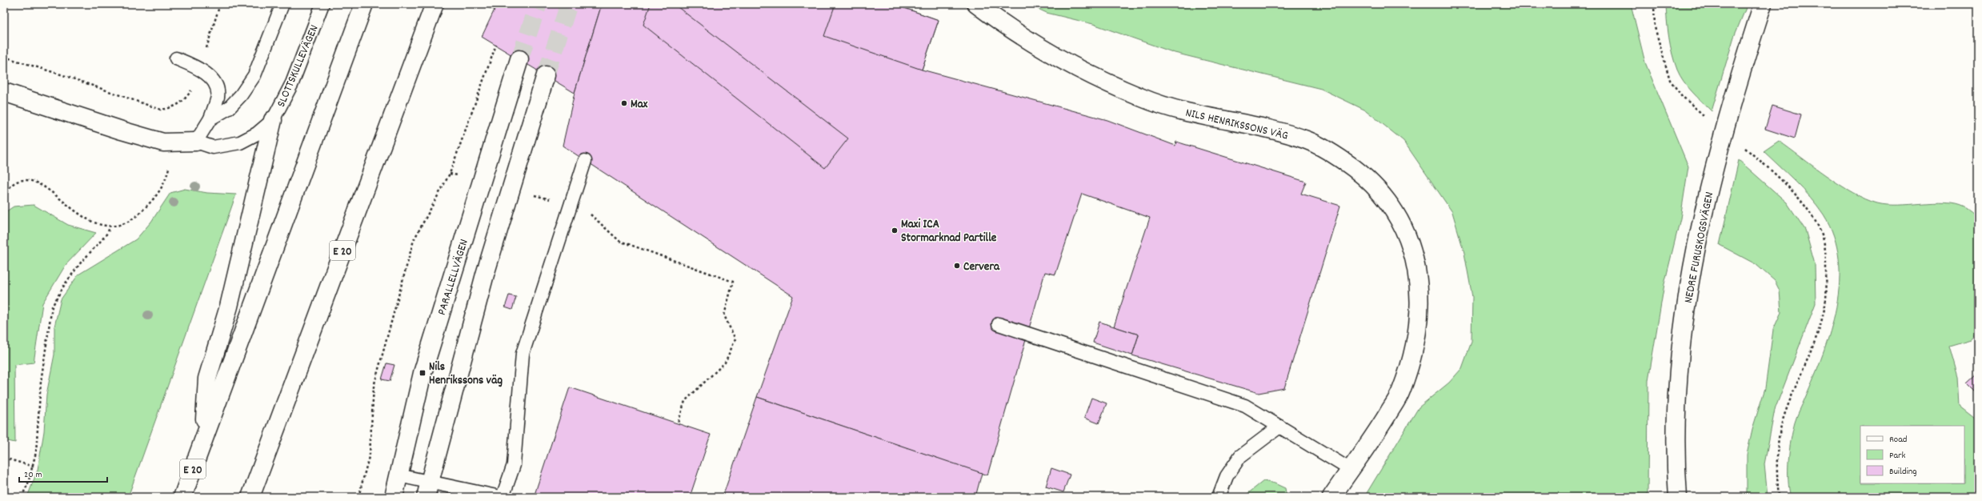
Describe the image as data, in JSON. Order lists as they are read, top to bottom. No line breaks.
{"streets":{"main road":["SLOTTSKULLEVÄGEN","NILS HENRIKSSONS VÄG","NEDRE FURUSKOGSVÄGEN","E 20","PARALLELLVÄGEN"]},"places":{"other":["Max","Maxi ICA Stormarknad Partille","Cervera"],"transit":["Nils Henrikssons väg"]},"legend":["Road","Park","Building"],"scale_bar":"20 m"}
